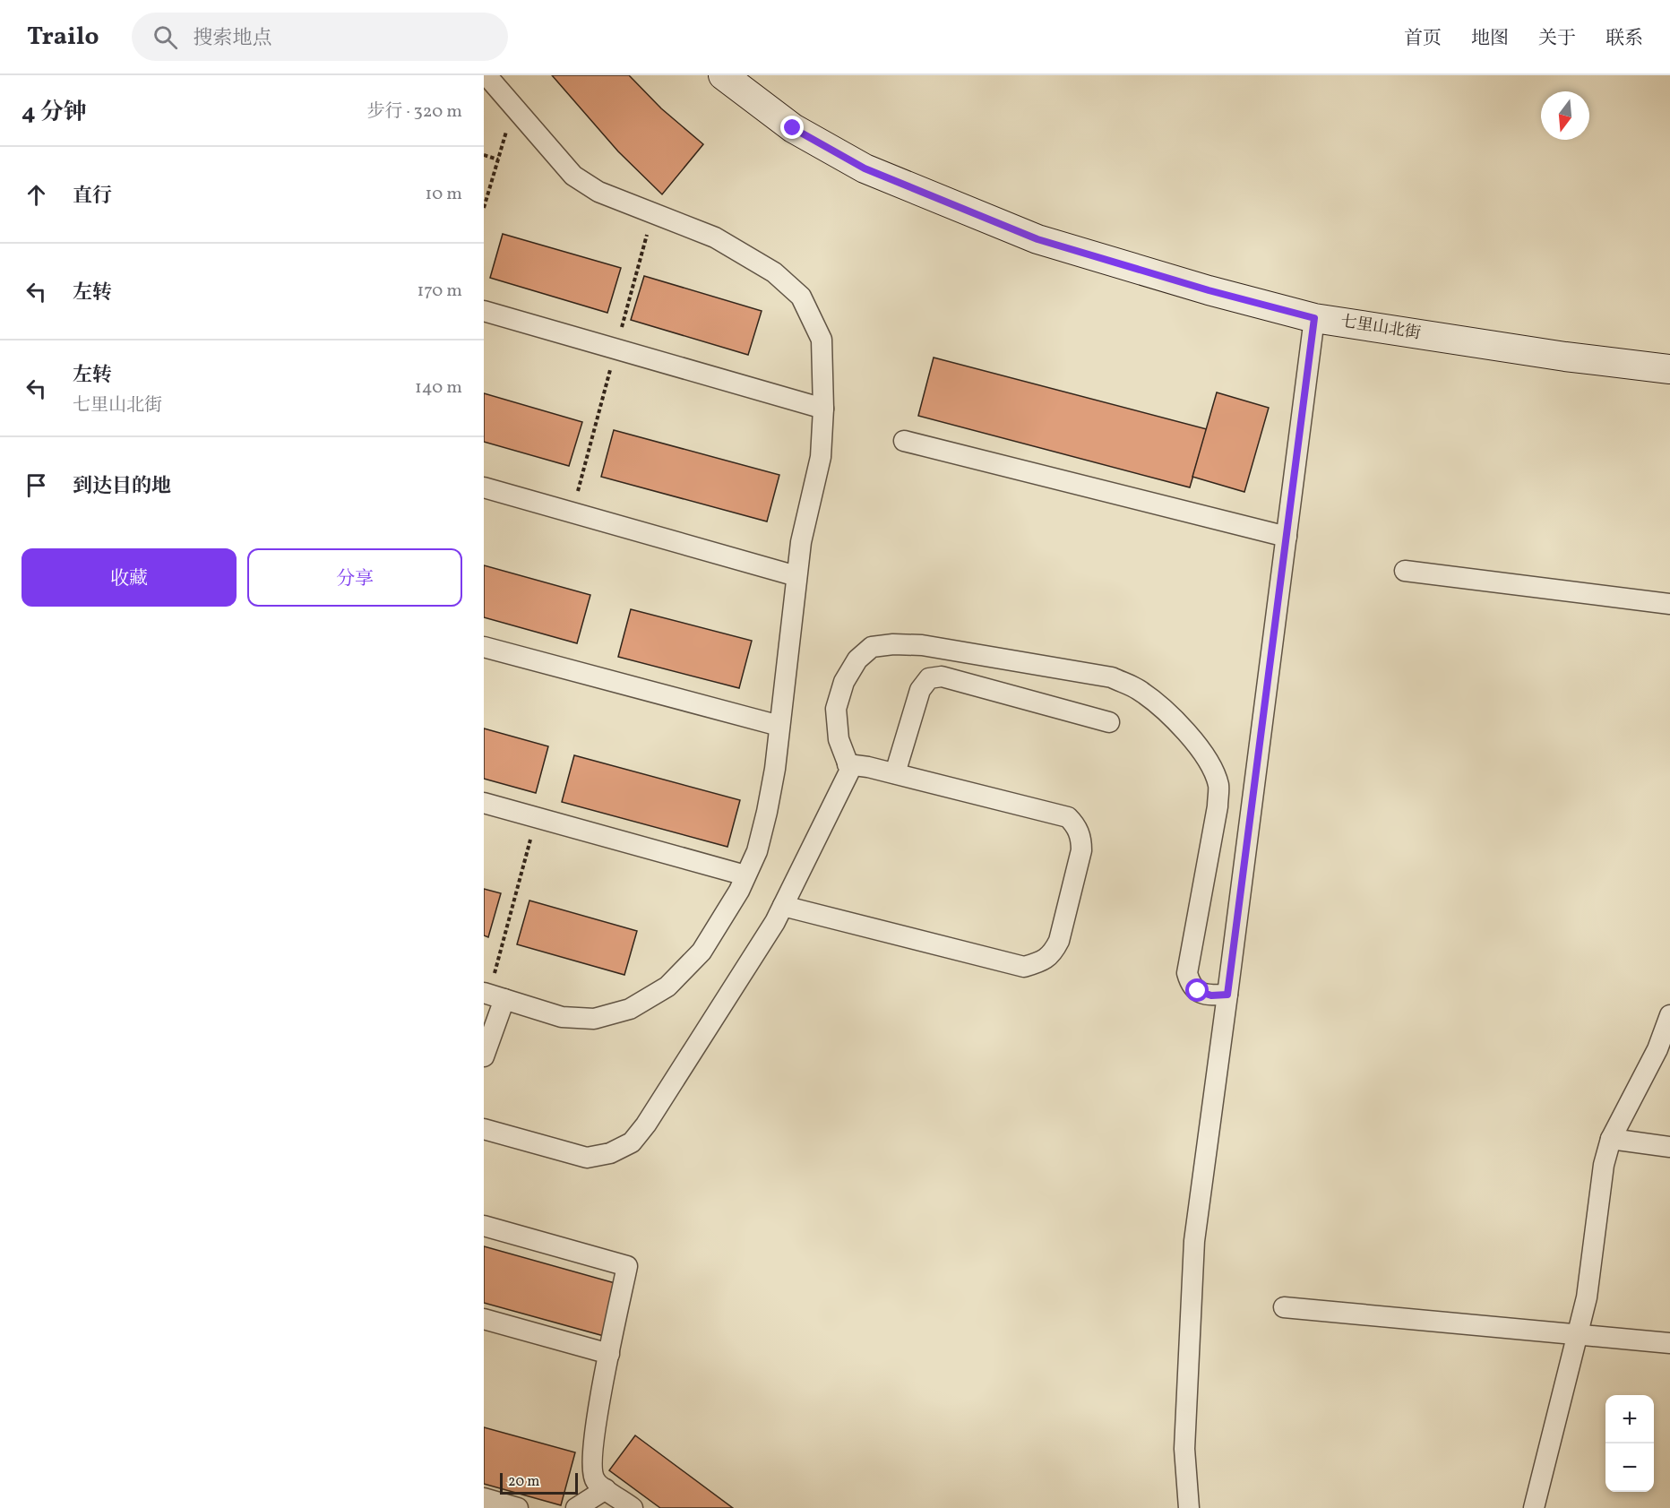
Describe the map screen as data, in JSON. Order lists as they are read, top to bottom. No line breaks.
{"streets":{"street":["七里山北街"]},"scale_bar":"20 m","north":"bottom","page":{"header":"Trailo","search":"搜索地点","nav":["首页","地图","关于","联系"],"heading":["4 分钟","步行 · 320 m"],"list":[["直行","10 m"],["左转","170 m"],["左转","七里山北街","140 m"],"到达目的地"],"buttons":["收藏","分享"],"map_buttons":["+","−"],"scale":"20 m"}}
